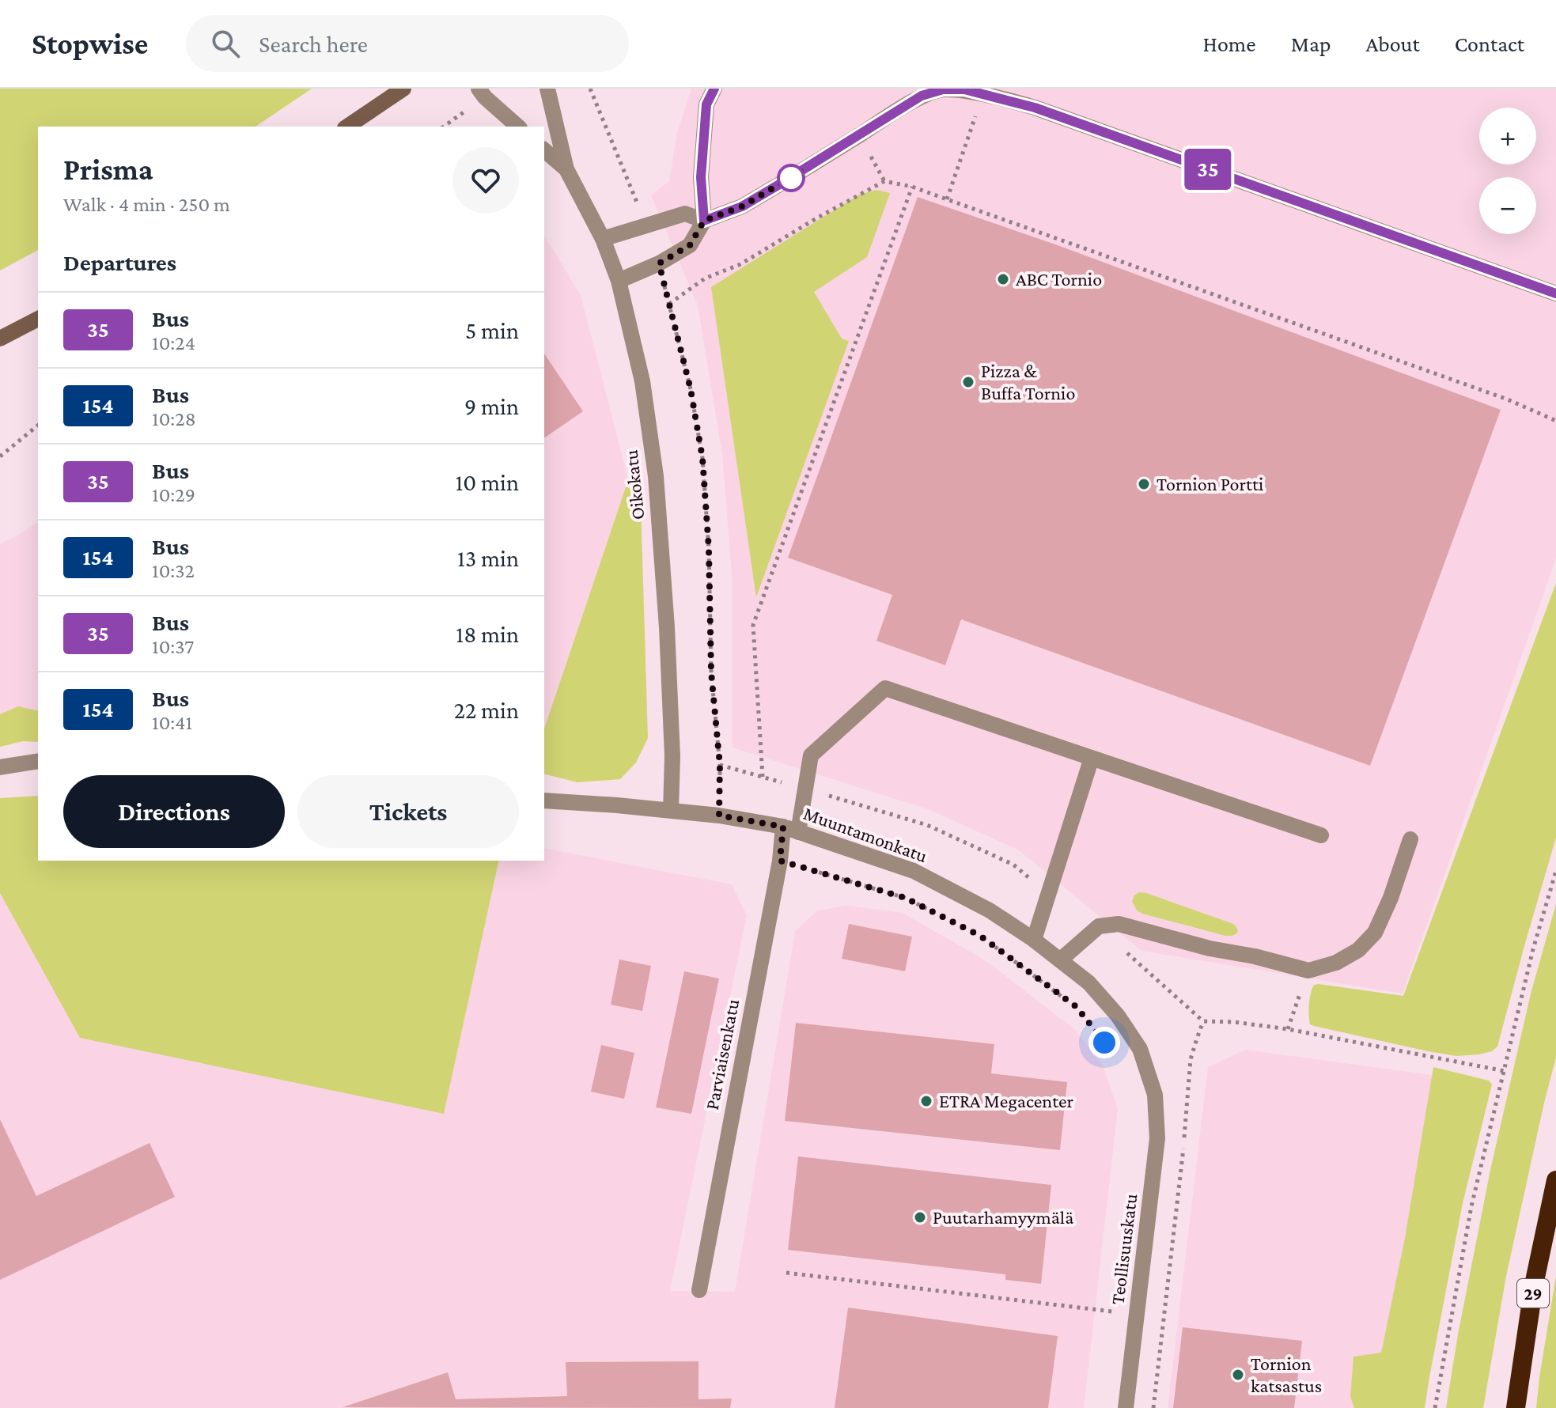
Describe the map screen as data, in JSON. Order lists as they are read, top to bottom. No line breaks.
{"streets":{"highway":["29"],"street":["Oikokatu","Muuntamonkatu","Parviaisenkatu","Teollisuuskatu"]},"crossings":[["Oikokatu","Muuntamonkatu"],["Muuntamonkatu","Parviaisenkatu"],["Muuntamonkatu","Teollisuuskatu"]],"places":["ABC Tornio","Pizza & Buffa Tornio","Tornion Portti","ETRA Megacenter","Puutarhamyymälä","Tornion katsastus"],"lines":["bus line 35"],"page":{"header":"Stopwise","search":"Search here","nav":["Home","Map","About","Contact"],"on_map":"35","map_buttons":["+","−"],"heading":[["Prisma","Walk · 4 min · 250 m"],"Departures"],"list":[{"mark":"35","name":"Bus","note":"10:24","value":"5 min"},{"mark":"154","name":"Bus","note":"10:28","value":"9 min"},{"mark":"35","name":"Bus","note":"10:29","value":"10 min"},{"mark":"154","name":"Bus","note":"10:32","value":"13 min"},{"mark":"35","name":"Bus","note":"10:37","value":"18 min"},{"mark":"154","name":"Bus","note":"10:41","value":"22 min"}],"buttons":["Directions","Tickets"]}}
